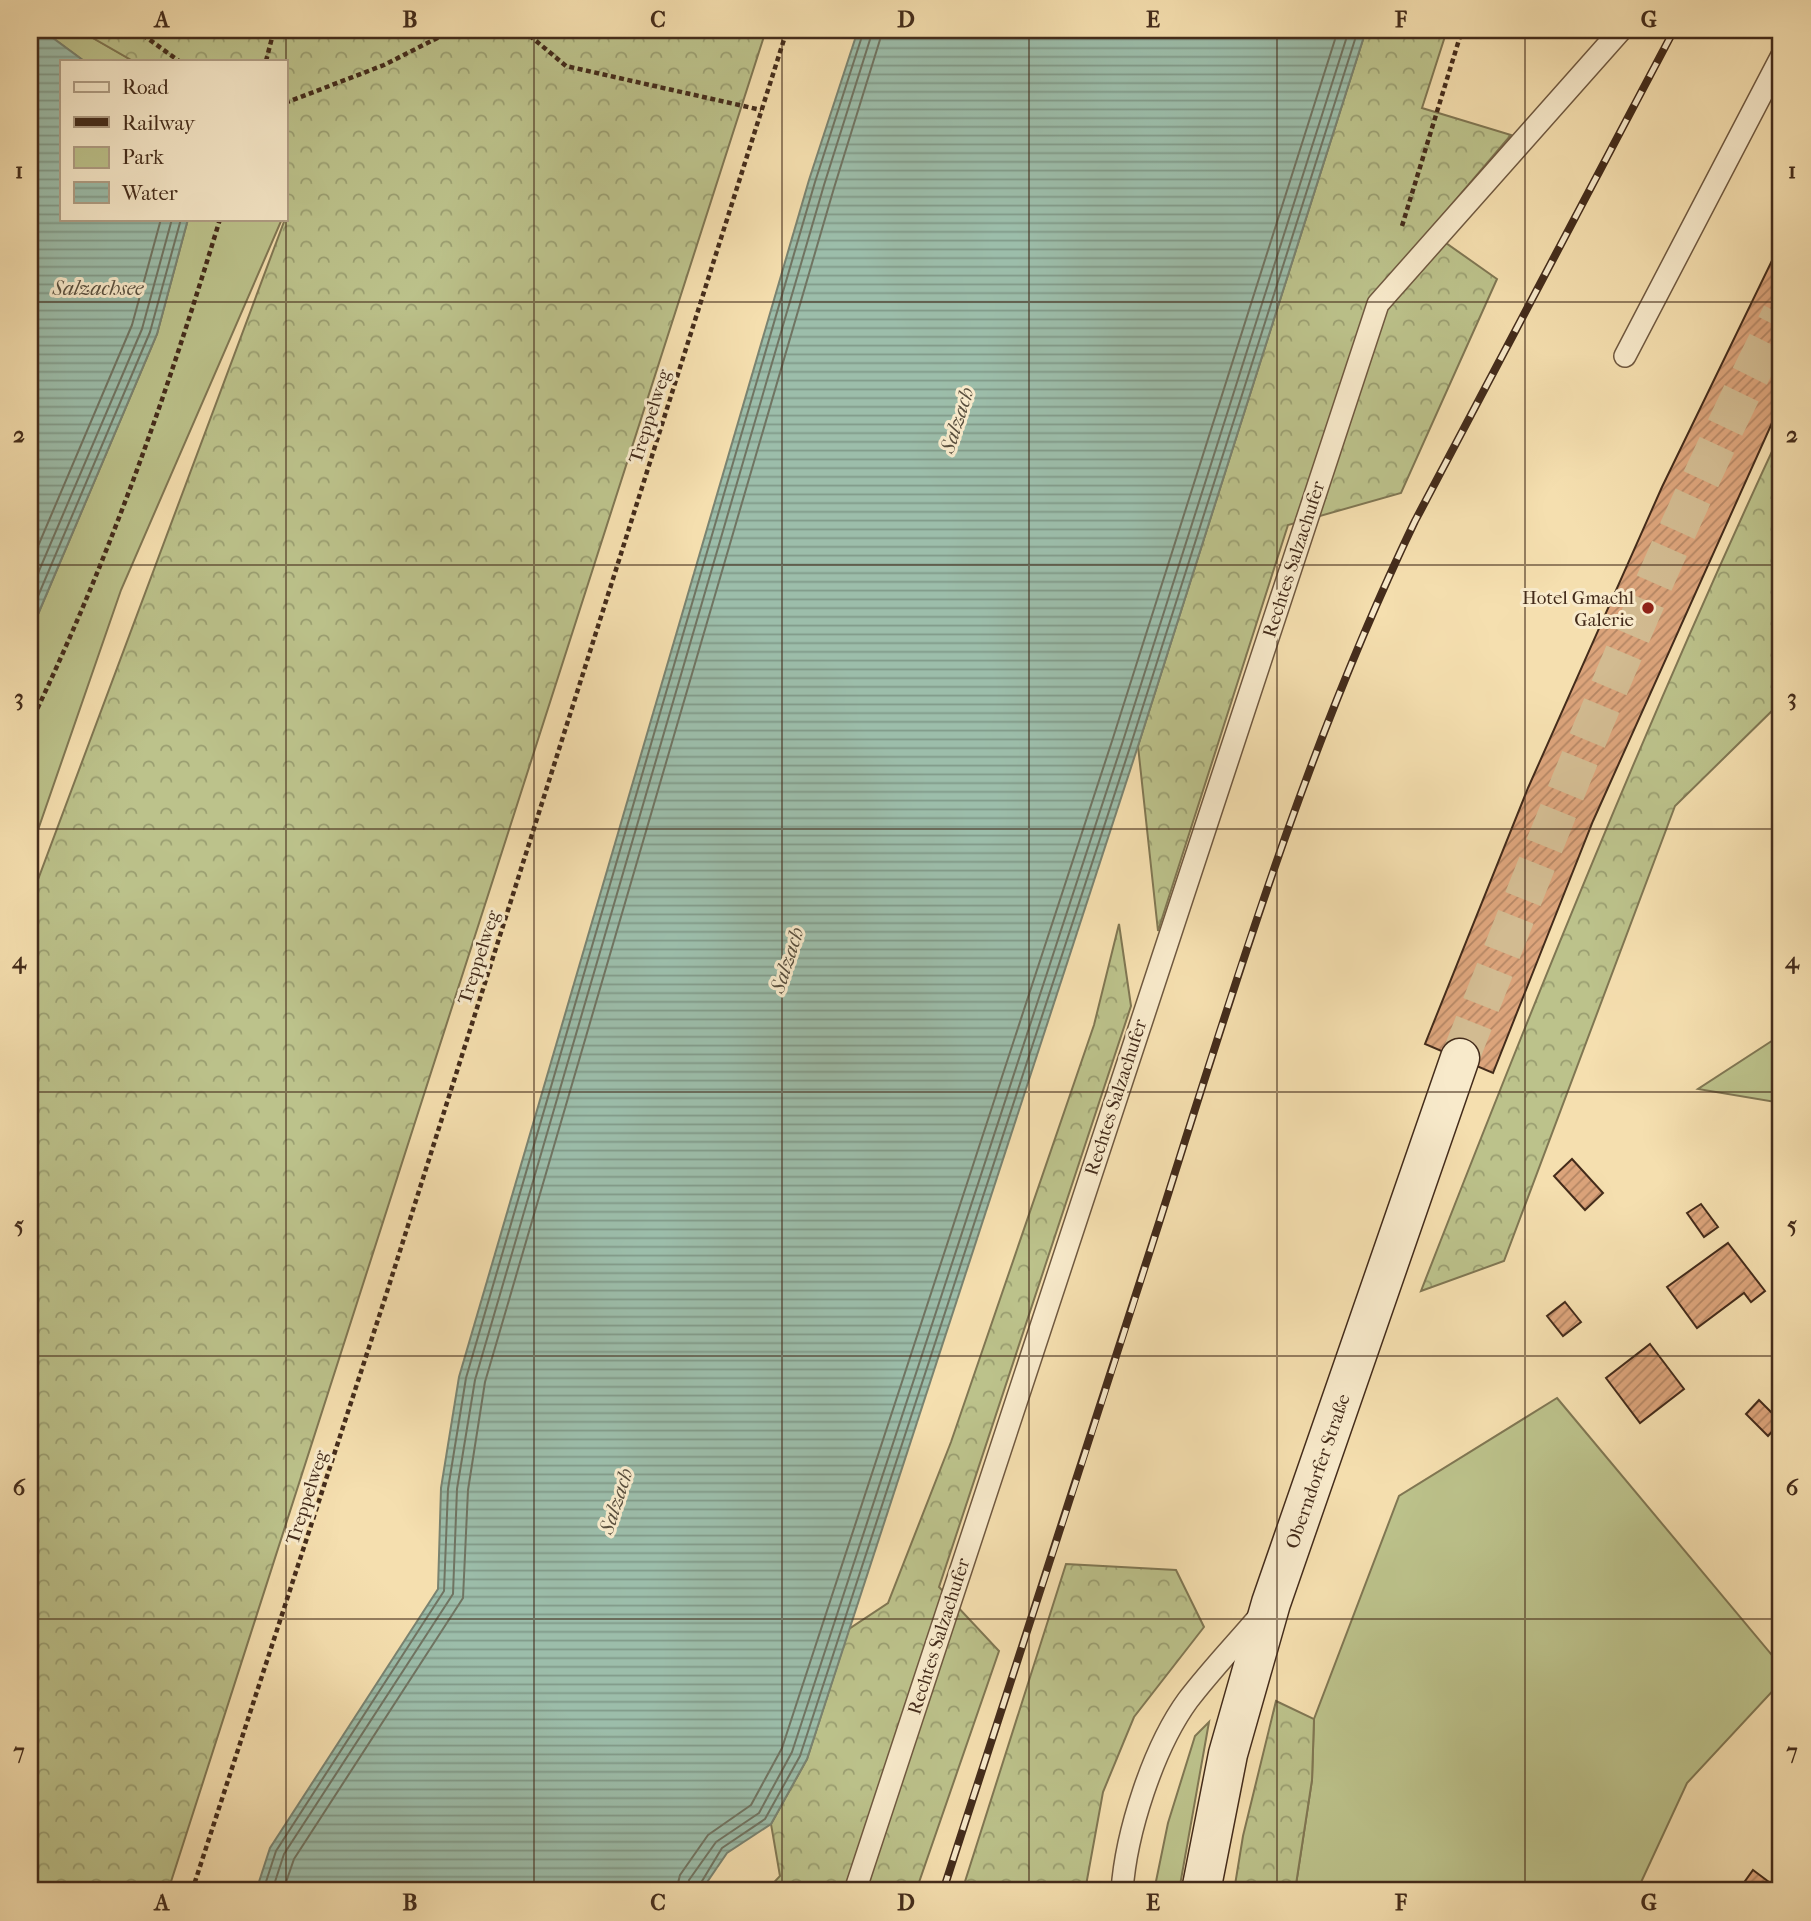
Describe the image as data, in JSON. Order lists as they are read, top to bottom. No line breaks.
{"streets":{"main road":["Oberndorfer Straße"],"lane":["Rechtes Salzachufer"],"path":["Treppelweg"]},"water":["Salzachsee","Salzach"],"places":["Hotel Gmachl Galerie"],"legend":["Road","Railway","Park","Water"],"grid":{"columns":["A","B","C","D","E","F","G"],"rows":["1","2","3","4","5","6","7"]}}
